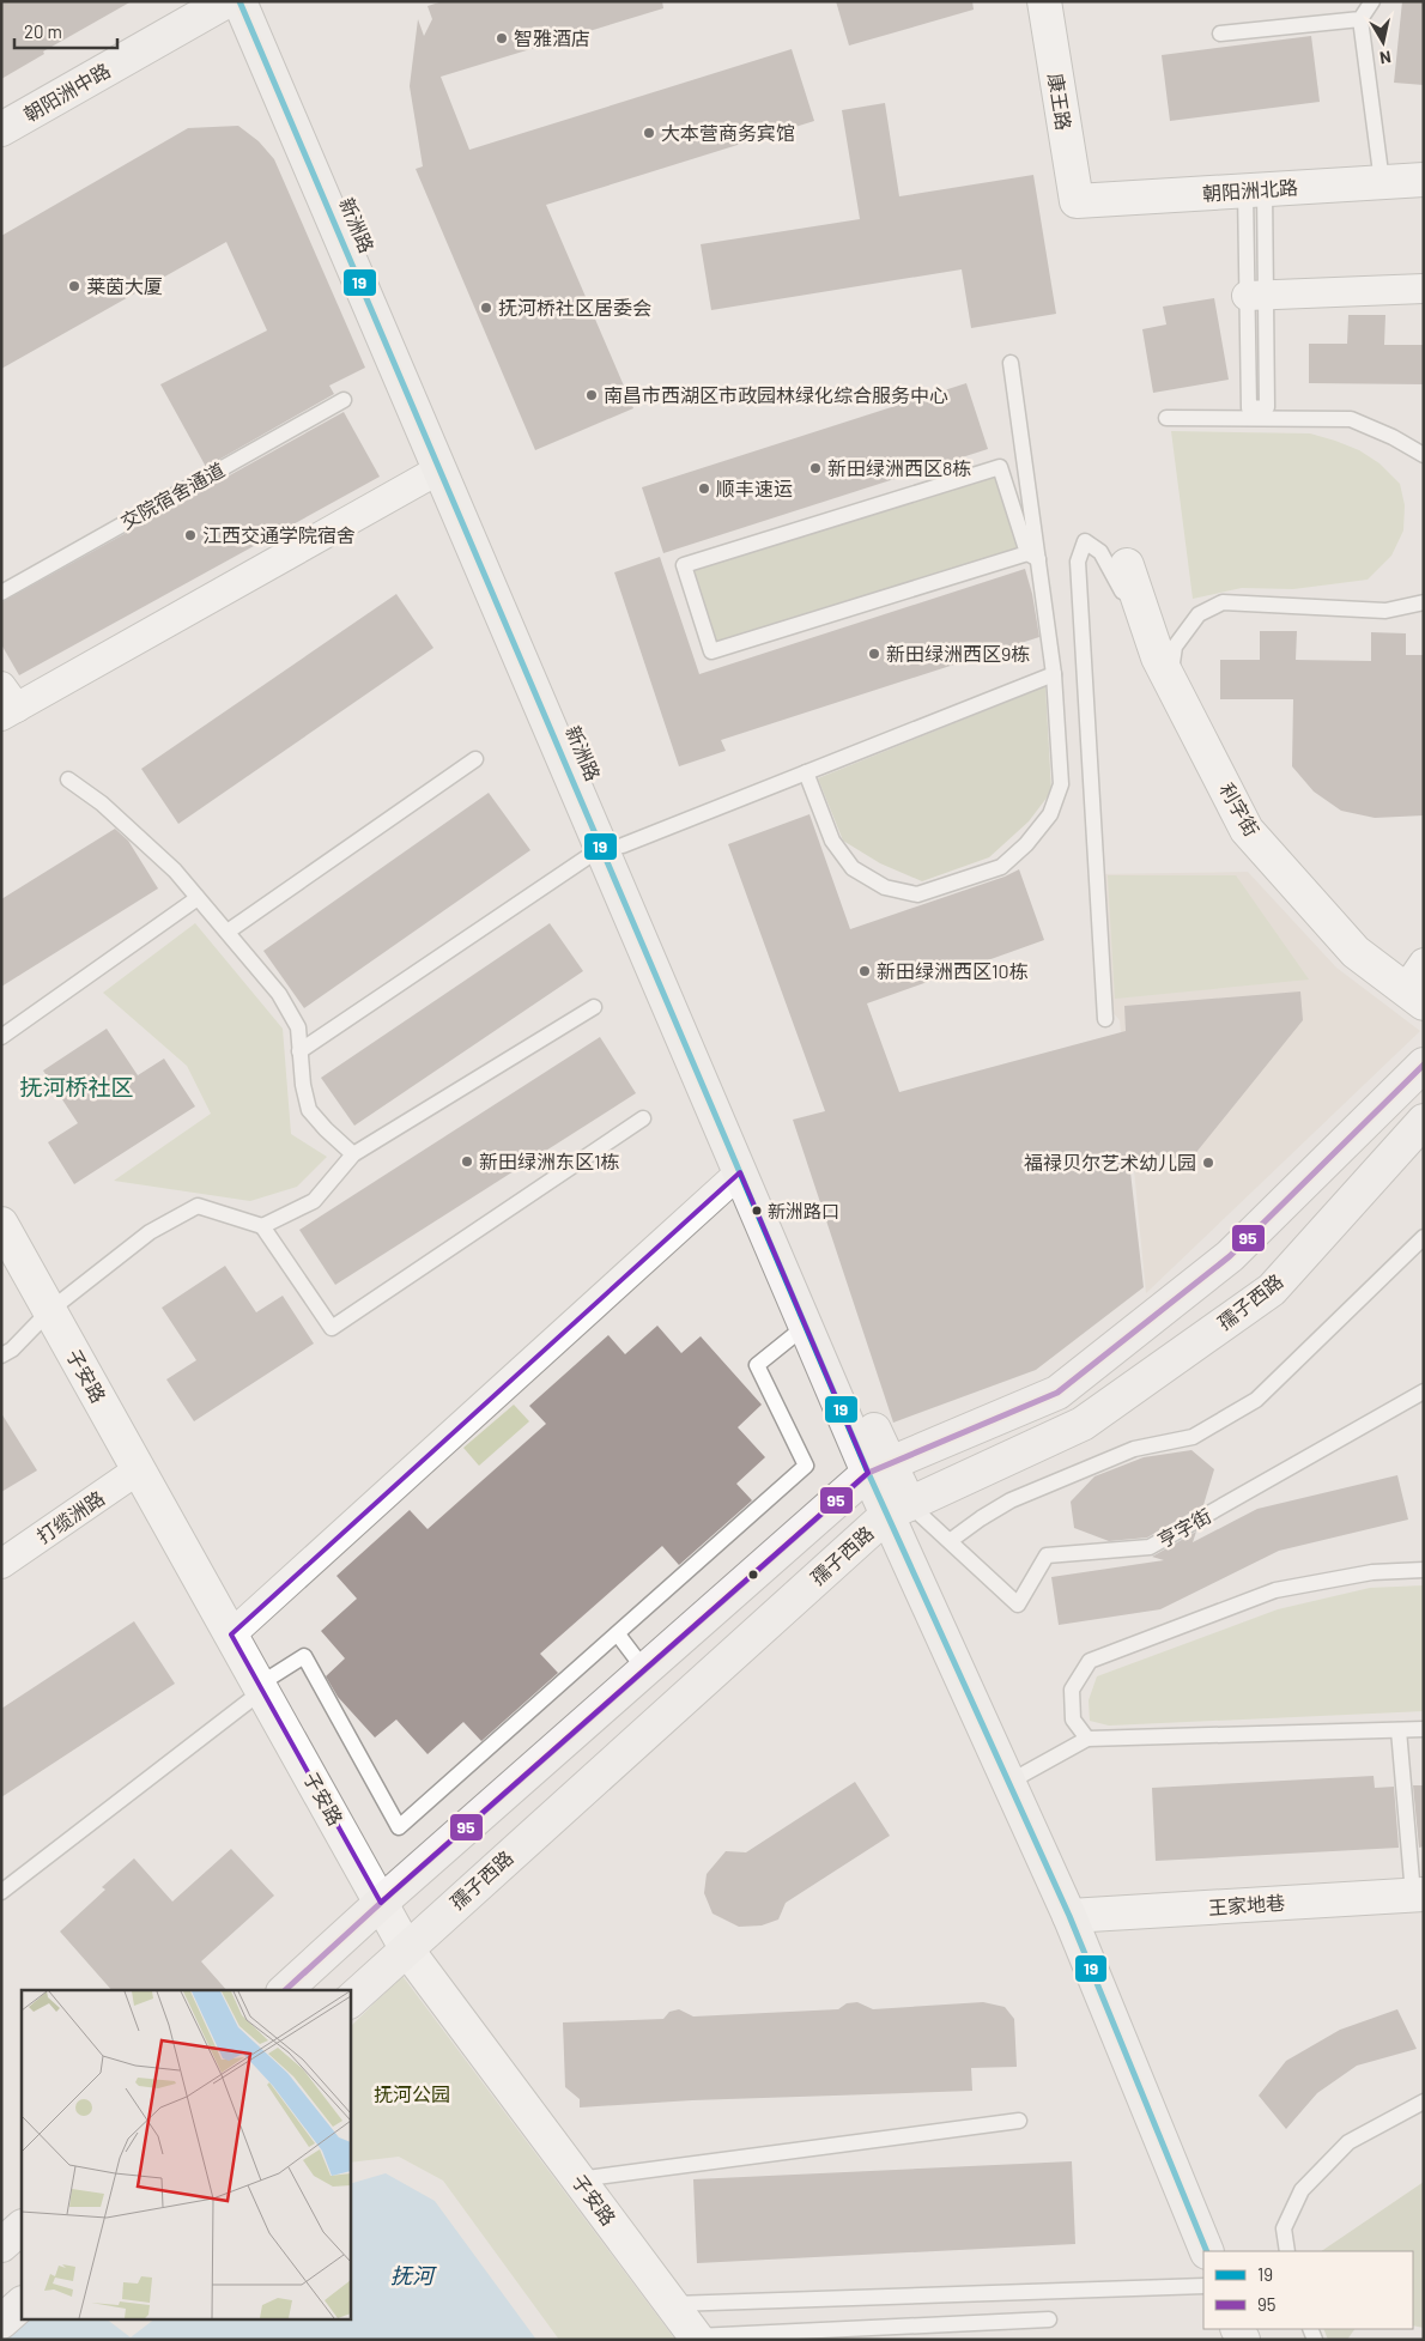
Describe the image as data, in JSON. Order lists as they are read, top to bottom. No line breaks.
{"streets":{"main road":["朝阳洲中路","新洲路","孺子西路"],"street":["康王路","朝阳洲北路","利字街","子安路","打缆洲路","王家地巷"],"lane":["交院宿舍通道","亨字街"]},"crossings":[["康王路","朝阳洲北路"],["新洲路","孺子西路"],["新洲路","亨字街"],["新洲路","王家地巷"],["孺子西路","子安路"],["孺子西路","亨字街"],["子安路","打缆洲路"]],"districts":["抚河桥社区"],"water":["抚河"],"parks":["抚河公园"],"places":["智雅酒店","大本营商务宾馆","莱茵大厦","抚河桥社区居委会","南昌市西湖区市政园林绿化综合服务中心","新田绿洲西区8栋","顺丰速运","江西交通学院宿舍","新田绿洲西区9栋","新田绿洲西区10栋","新田绿洲东区1栋","福禄贝尔艺术幼儿园","新洲路口"],"lines":["transit line 19","transit line 95"],"legend":["19","95"],"scale_bar":"20 m","north":"bottom"}
